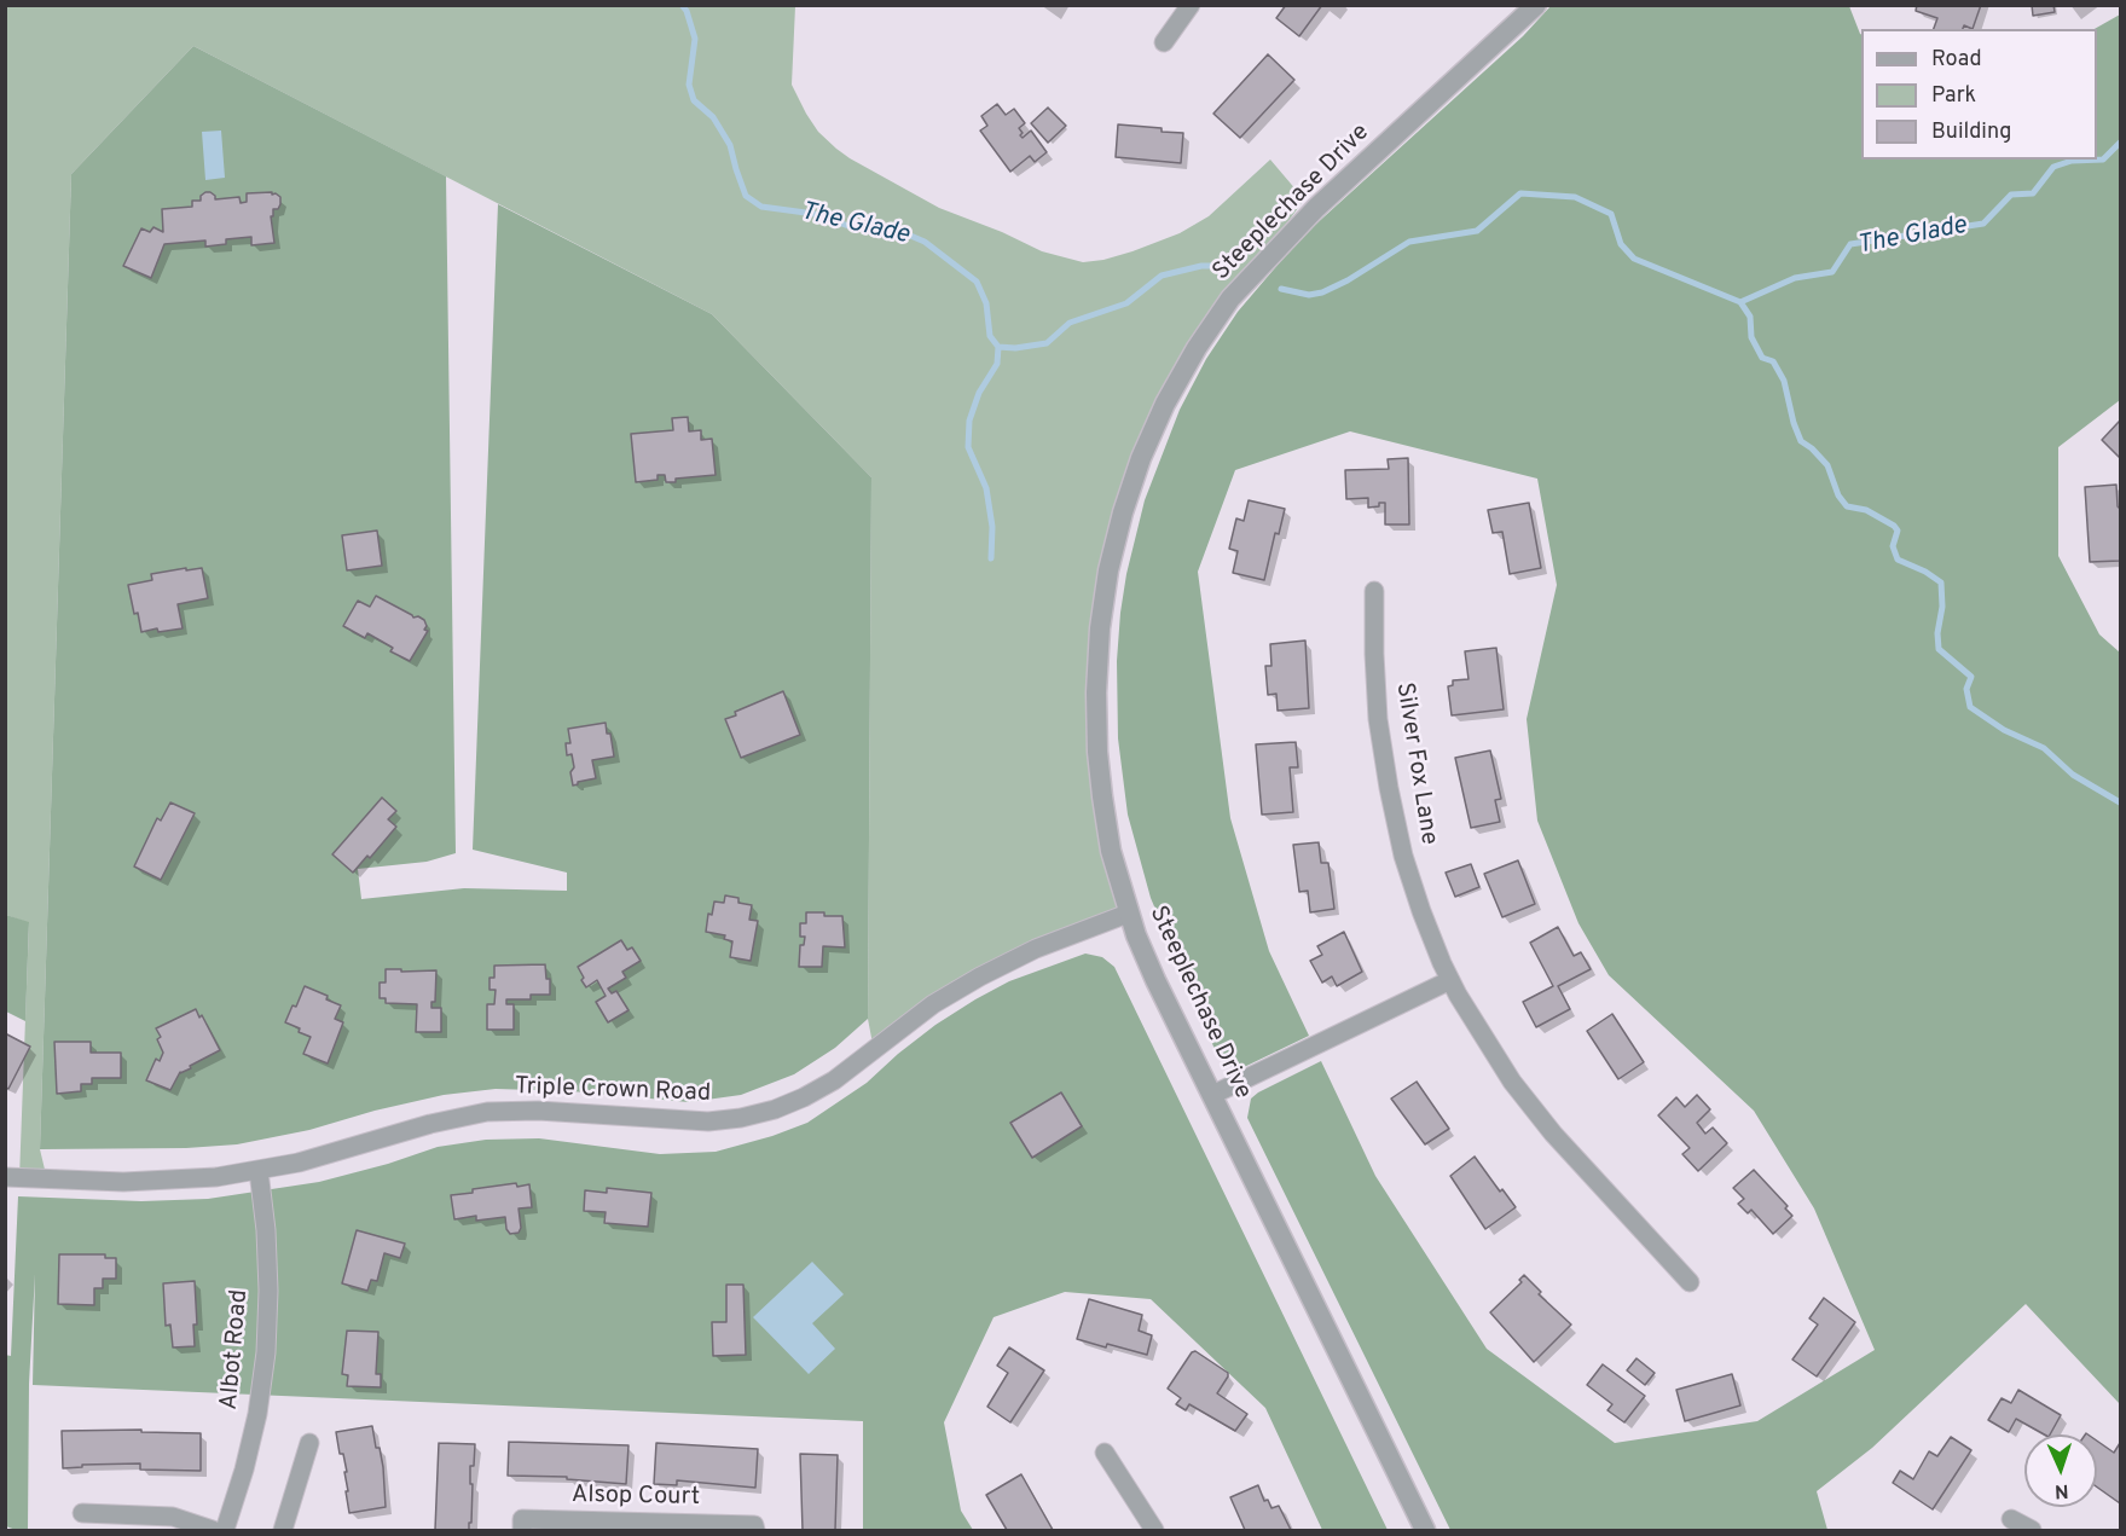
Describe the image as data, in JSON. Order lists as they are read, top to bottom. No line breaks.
{"streets":{"street":["Steeplechase Drive","Silver Fox Lane","Triple Crown Road","Albot Road","Alsop Court"]},"crossings":[["Steeplechase Drive","Triple Crown Road"],["Triple Crown Road","Albot Road"]],"water":["The Glade"],"legend":["Road","Park","Building"],"north":"bottom"}
